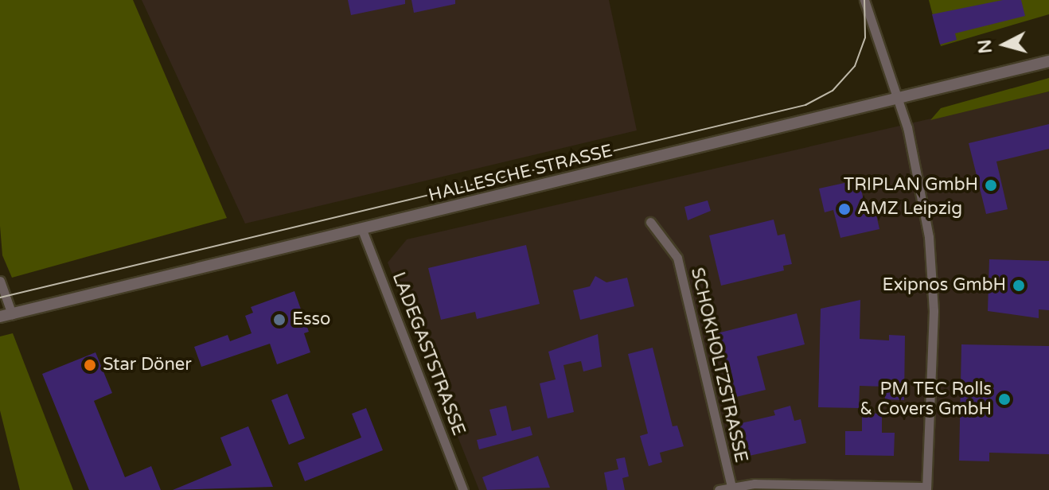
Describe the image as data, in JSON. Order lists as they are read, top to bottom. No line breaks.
{"streets":{"street":["HALLESCHE STRASSE","LADEGASTSTRASSE","SCHOKHOLTZSTRASSE"]},"crossings":[["HALLESCHE STRASSE","LADEGASTSTRASSE"]],"places":["TRIPLAN GmbH","AMZ Leipzig","Exipnos GmbH","Esso","Star Döner","PM TEC Rolls & Covers GmbH"],"north":"left"}
